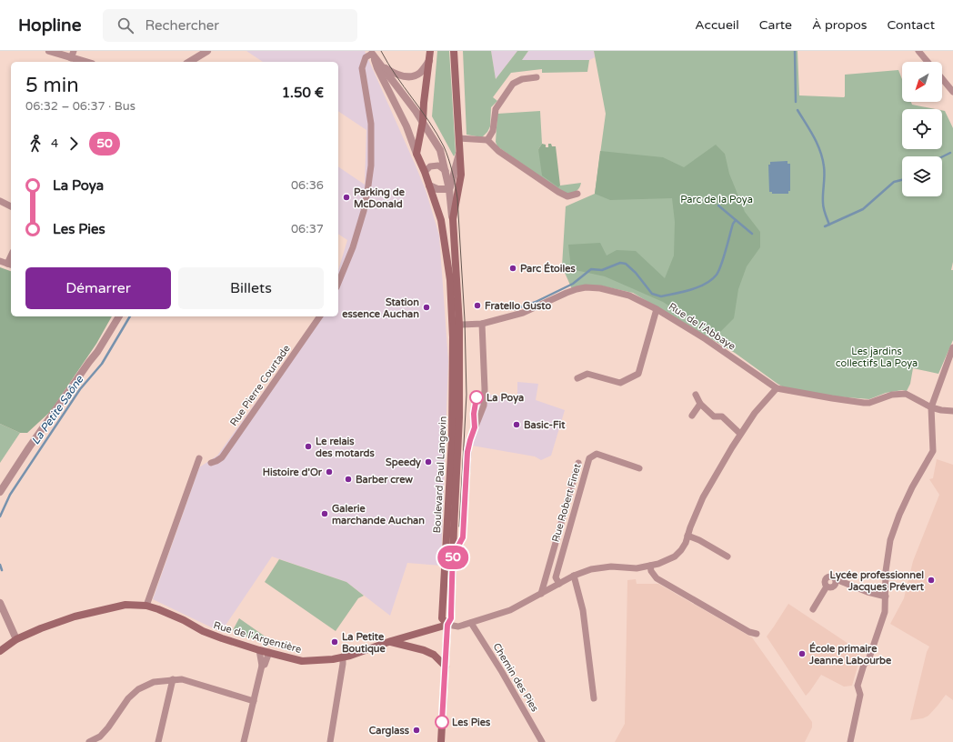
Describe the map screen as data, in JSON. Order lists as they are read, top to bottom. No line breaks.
{"streets":{"main road":["Boulevard Paul Langevin","Rue de l'Argentière"],"street":["Rue de l'Abbaye","Rue Pierre Courtade","Rue Robert Finet","Chemin des Pies"]},"crossings":[["Rue de l'Abbaye","Boulevard Paul Langevin"],["Boulevard Paul Langevin","Rue de l'Argentière"]],"water":["La Petite Saône"],"parks":["Parc de la Poya","Les jardins collectifs La Poya"],"places":["Parking de McDonald","Parc Étoiles","Fratello Gusto","Station essence Auchan","La Poya","Basic-Fit","Le relais des motards","Speedy","Histoire d'Or","Barber crew","Galerie marchande Auchan","Lycée professionnel Jacques Prévert","La Petite Boutique","École primaire Jeanne Labourbe","Les Pies","Carglass"],"lines":["bus line 50"],"north":"bottom left","page":{"header":"Hopline","search":"Rechercher","nav":["Accueil","Carte","À propos","Contact"],"on_map":"50","heading":["5 min","06:32 – 06:37 · Bus","1.50 €"],"legs":["4","50"],"list":[{"name":"La Poya","value":"06:36"},{"name":"Les Pies","value":"06:37"}],"buttons":["Démarrer","Billets"]}}
